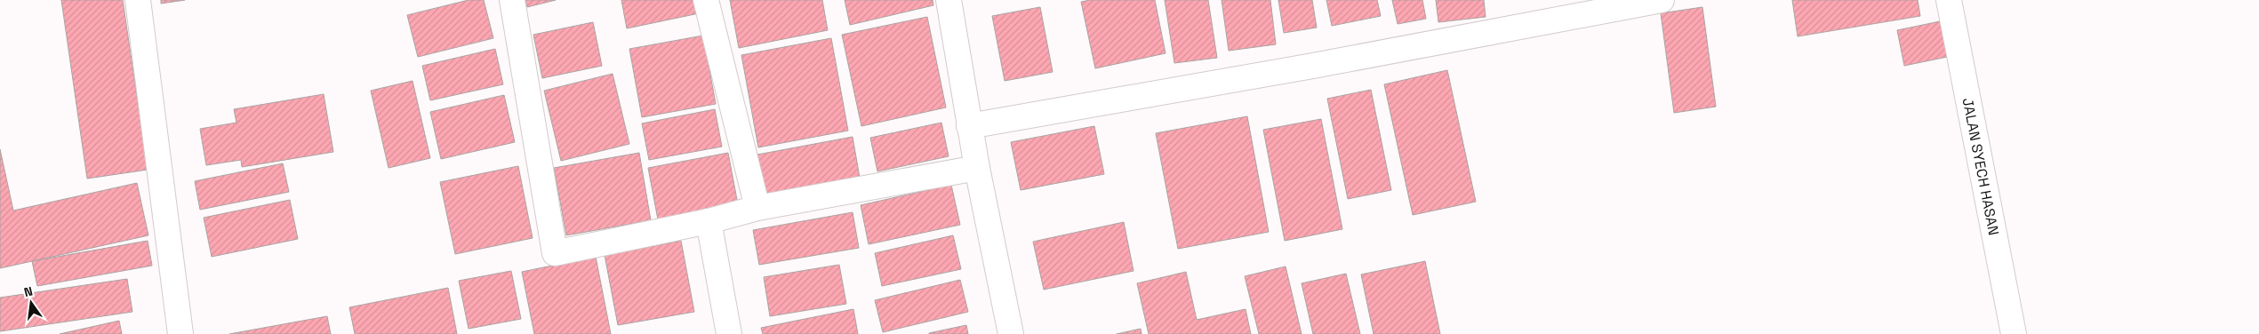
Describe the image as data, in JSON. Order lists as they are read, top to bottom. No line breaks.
{"streets":{"street":["JALAN SYECH HASAN"]},"north":"top"}
